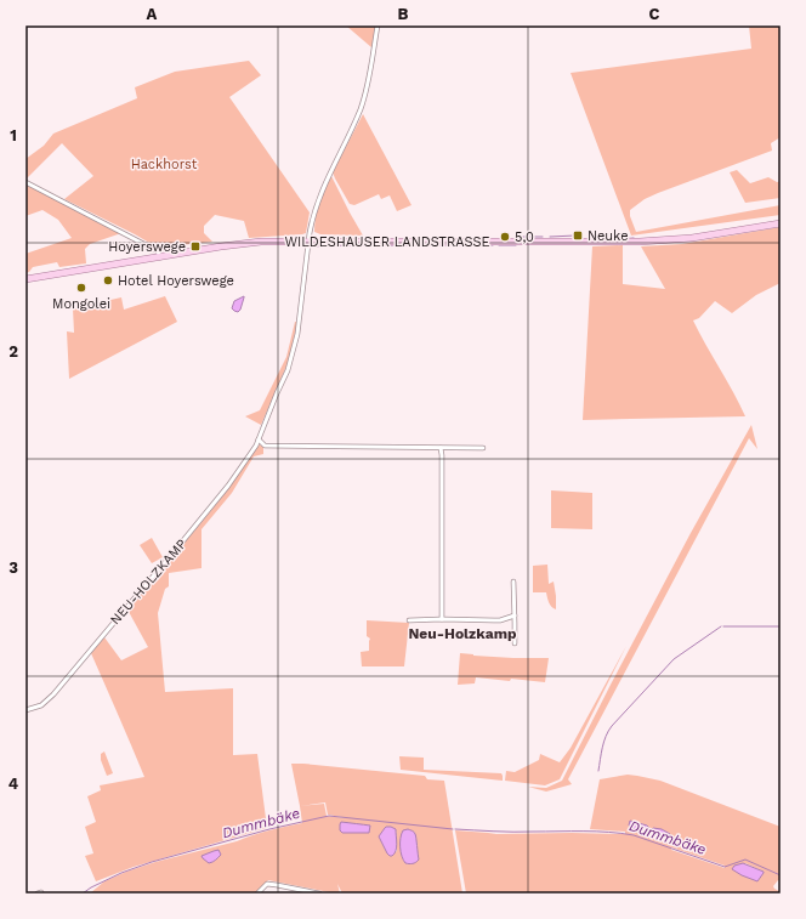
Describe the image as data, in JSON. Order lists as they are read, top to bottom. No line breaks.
{"streets":{"main road":["WILDESHAUSER LANDSTRASSE"],"street":["NEU-HOLZKAMP"]},"crossings":[["WILDESHAUSER LANDSTRASSE","NEU-HOLZKAMP"]],"districts":["Neu-Holzkamp"],"water":["Dummbäke"],"parks":["Hackhorst"],"places":{"transit":["Neuke","Hoyerswege"],"other":["5,0","Hotel Hoyerswege","Mongolei"]},"grid":{"columns":["A","B","C"],"rows":["1","2","3","4"]}}
